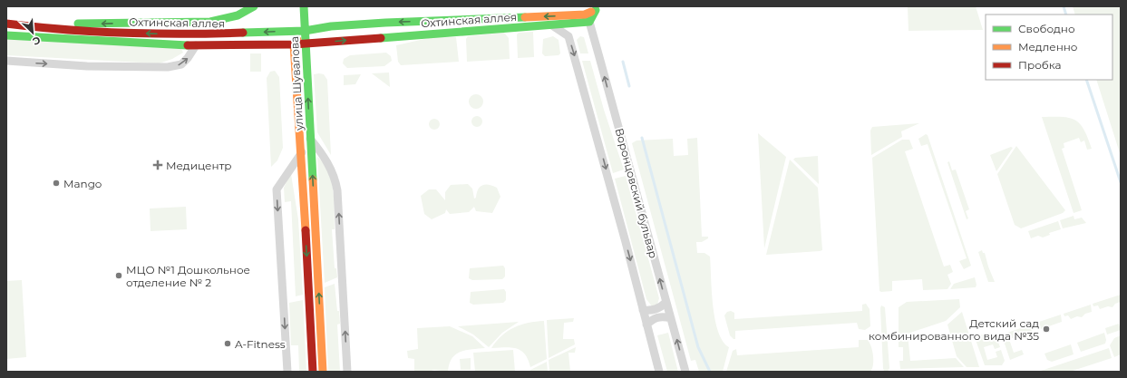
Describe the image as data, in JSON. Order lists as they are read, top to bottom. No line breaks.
{"streets":{"street":["Охтинская аллея","улица Шувалова","Воронцовский бульвар"]},"crossings":[["Охтинская аллея","улица Шувалова"],["Охтинская аллея","Воронцовский бульвар"]],"places":{"health":["Медицентр"],"other":["Mango","МЦО №1 Дошкольное отделение № 2","Детский сад комбинированного вида №35","A-Fitness"]},"legend":["Свободно","Медленно","Пробка"],"north":"bottom right"}
